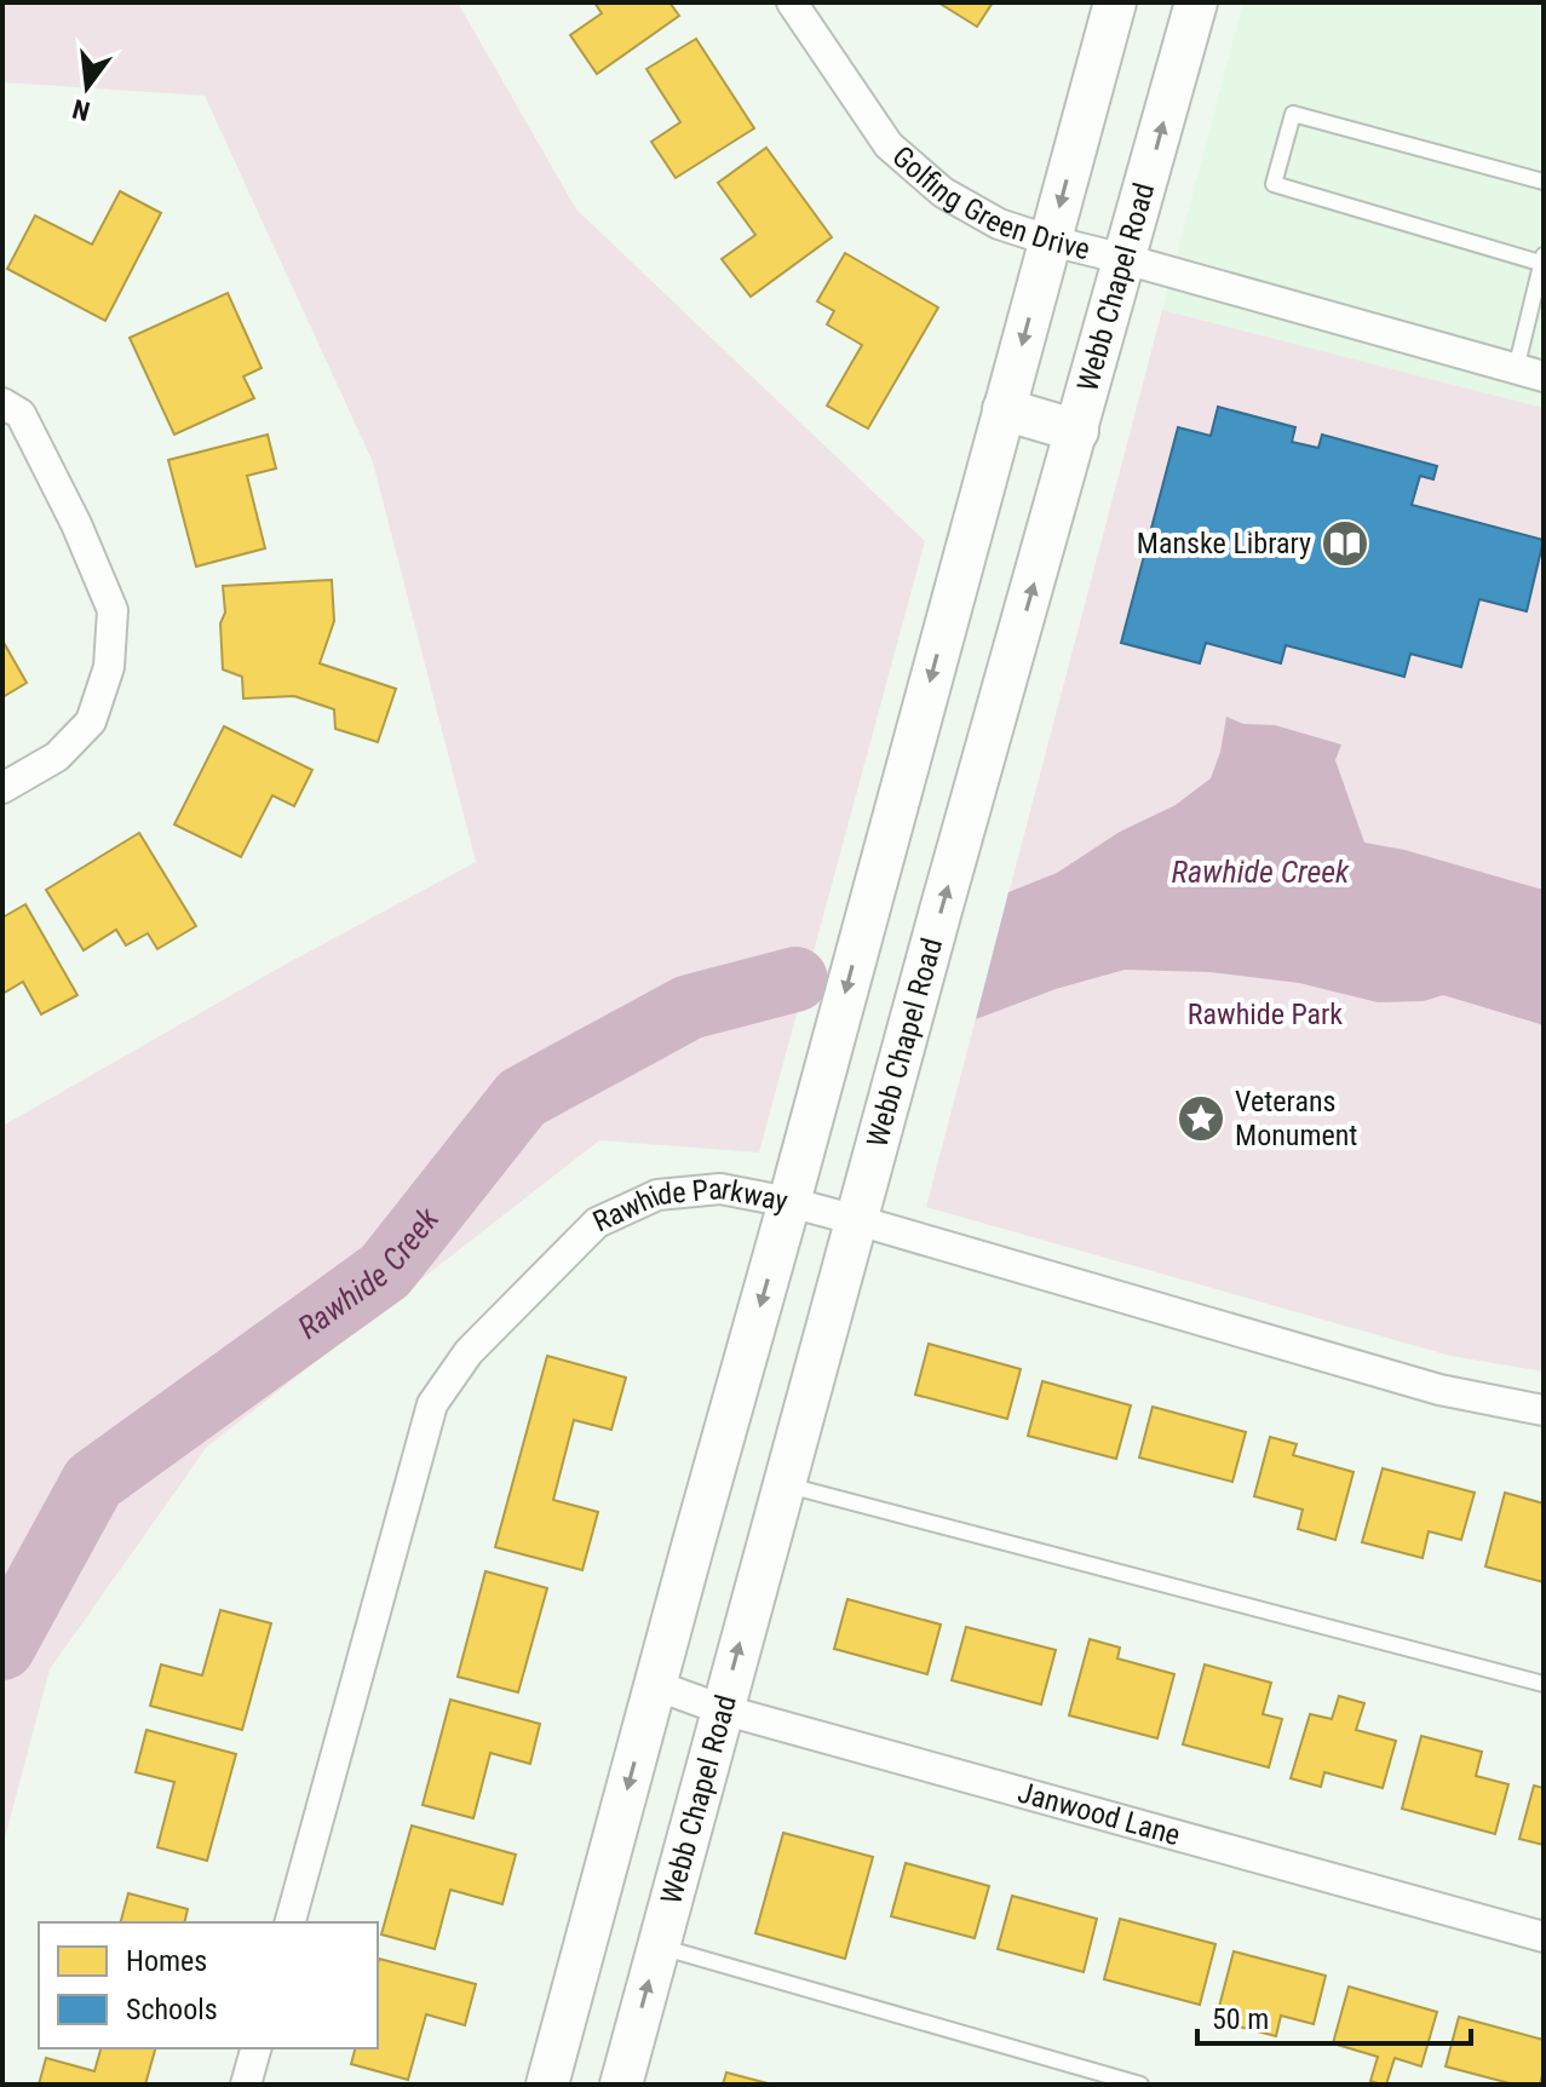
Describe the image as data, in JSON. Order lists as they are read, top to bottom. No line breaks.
{"streets":{"main road":["Webb Chapel Road"],"street":["Golfing Green Drive","Rawhide Parkway","Janwood Lane"]},"crossings":[["Golfing Green Drive","Webb Chapel Road"],["Webb Chapel Road","Rawhide Parkway"],["Webb Chapel Road","Janwood Lane"]],"water":["Rawhide Creek"],"parks":["Rawhide Park"],"places":{"library":["Manske Library"],"place":["Veterans Monument"]},"legend":["Homes","Schools"],"scale_bar":"50 m","north":"bottom"}
